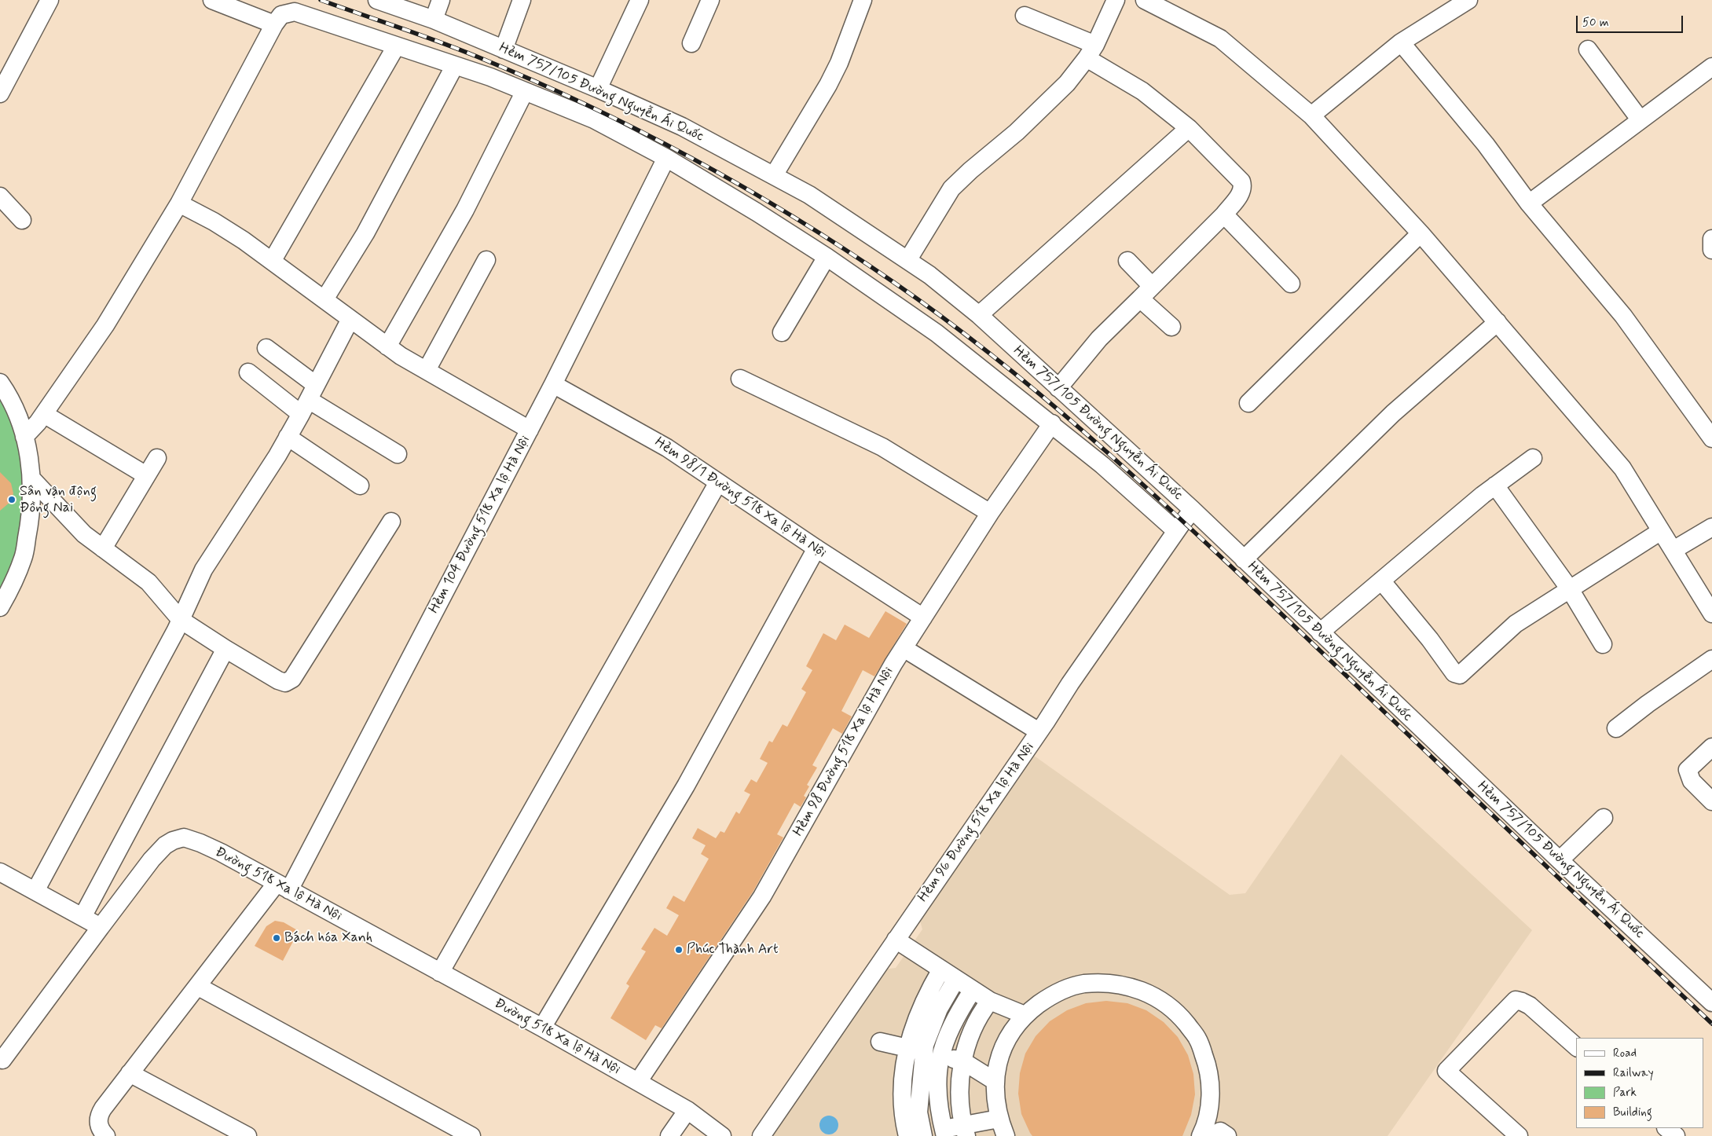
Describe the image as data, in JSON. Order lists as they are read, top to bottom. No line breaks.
{"streets":{"street":["Hẻm 757/105 Đường Nguyễn Ái Quốc","Hẻm 98/1 Đường 518 Xa lộ Hà Nội","Hẻm 104 Đường 518 Xa lộ Hà Nội","Hẻm 98 Đường 518 Xa lộ Hà Nội","Hẻm 96 Đường 518 Xa lộ Hà Nội","Đường 518 Xa lộ Hà Nội"]},"crossings":[["Hẻm 757/105 Đường Nguyễn Ái Quốc","Hẻm 96 Đường 518 Xa lộ Hà Nội"],["Hẻm 98/1 Đường 518 Xa lộ Hà Nội","Hẻm 104 Đường 518 Xa lộ Hà Nội"],["Hẻm 98/1 Đường 518 Xa lộ Hà Nội","Hẻm 98 Đường 518 Xa lộ Hà Nội"],["Hẻm 104 Đường 518 Xa lộ Hà Nội","Đường 518 Xa lộ Hà Nội"],["Hẻm 98 Đường 518 Xa lộ Hà Nội","Đường 518 Xa lộ Hà Nội"]],"places":["Sân vận động Đồng Nai","Bách hóa Xanh","Phúc Thành Art"],"legend":["Road","Railway","Park","Building"],"scale_bar":"50 m"}
